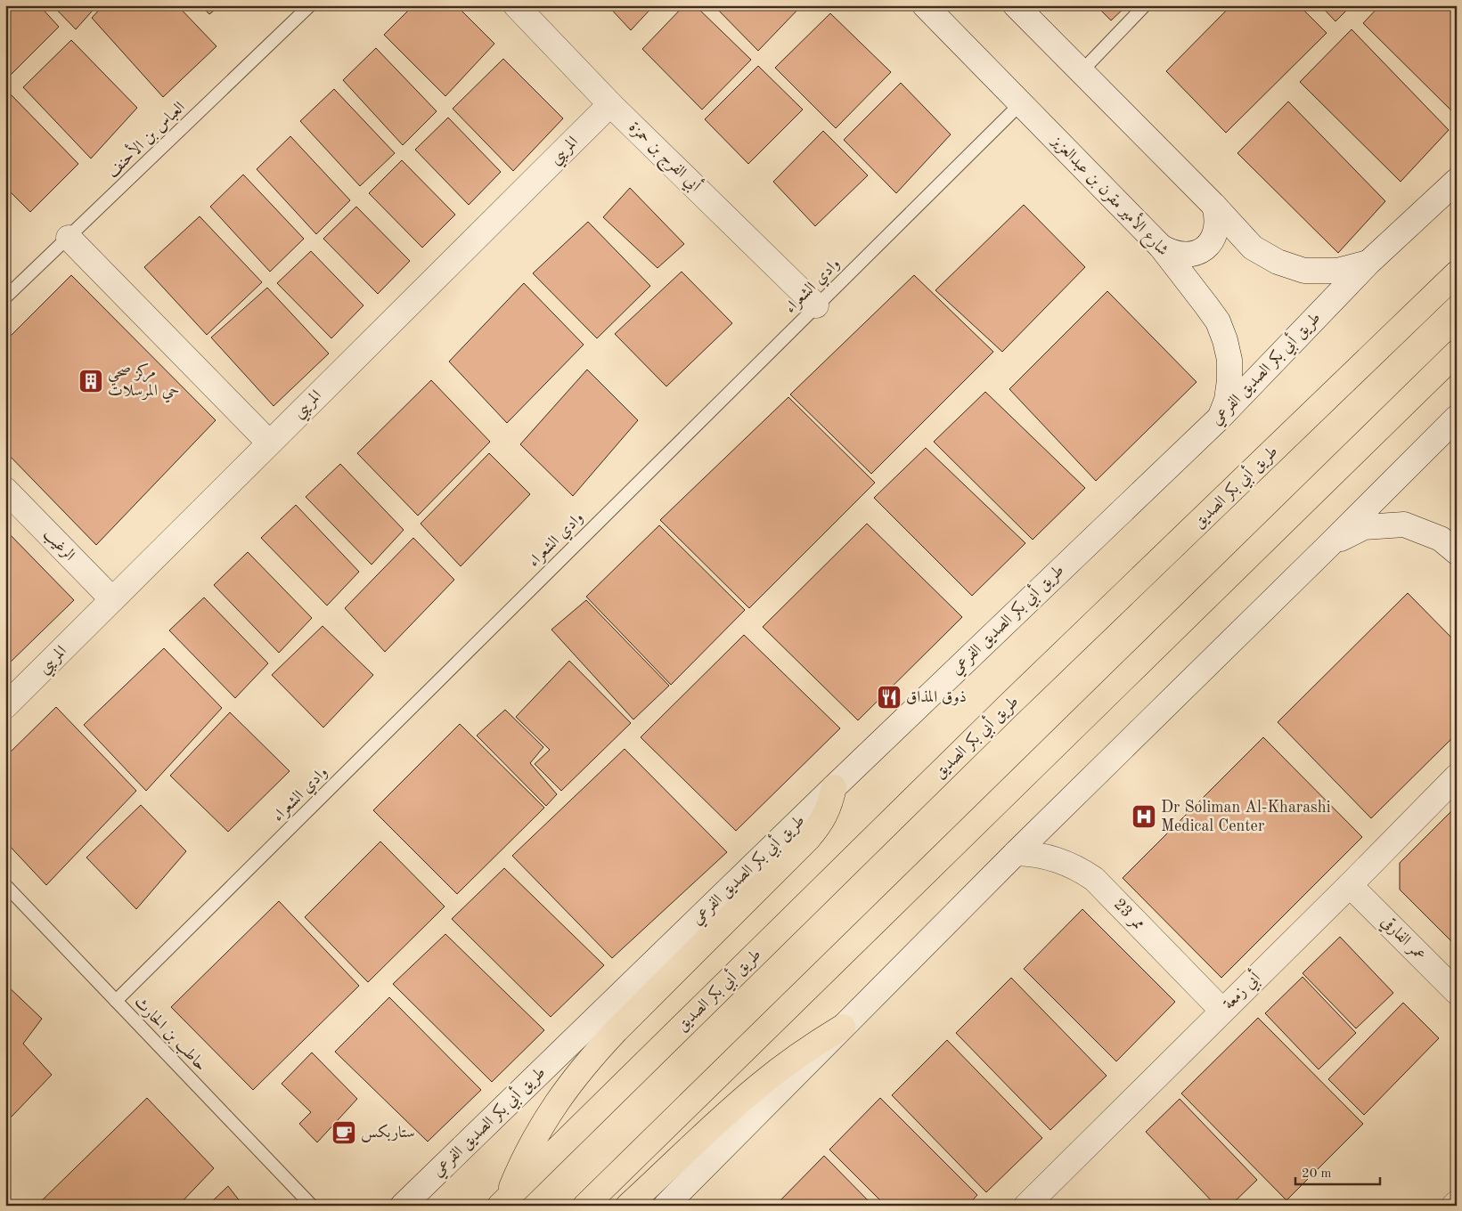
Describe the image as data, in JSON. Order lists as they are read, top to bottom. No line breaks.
{"streets":{"main road":["طريق أبي بكر الصديق"],"street":["المريبي","أبي الفرج بن حمزة","شارع الأمير مقرن بن عبدالعزيز","طريق أبي بكر الصديق الفرعي","الرغيب","ممر 23","عمر الفارقي","أبي زمعة"],"lane":["العباس بن الأحنف","وادي الشعراء","حاطب بن الحارث"]},"crossings":[["المريبي","أبي الفرج بن حمزة"],["المريبي","الرغيب"],["أبي الفرج بن حمزة","وادي الشعراء"],["شارع الأمير مقرن بن عبدالعزيز","وادي الشعراء"],["شارع الأمير مقرن بن عبدالعزيز","طريق أبي بكر الصديق الفرعي"],["وادي الشعراء","حاطب بن الحارث"],["ممر 23","أبي زمعة"],["عمر الفارقي","أبي زمعة"]],"places":{"building":["مركز صحي حي المرسلات"],"restaurant":["ذوق المذاق"],"hospital":["Dr Soliman Al-Kharashi Medical Center"],"cafe":["ستاربكس"]},"scale_bar":"20 m"}
